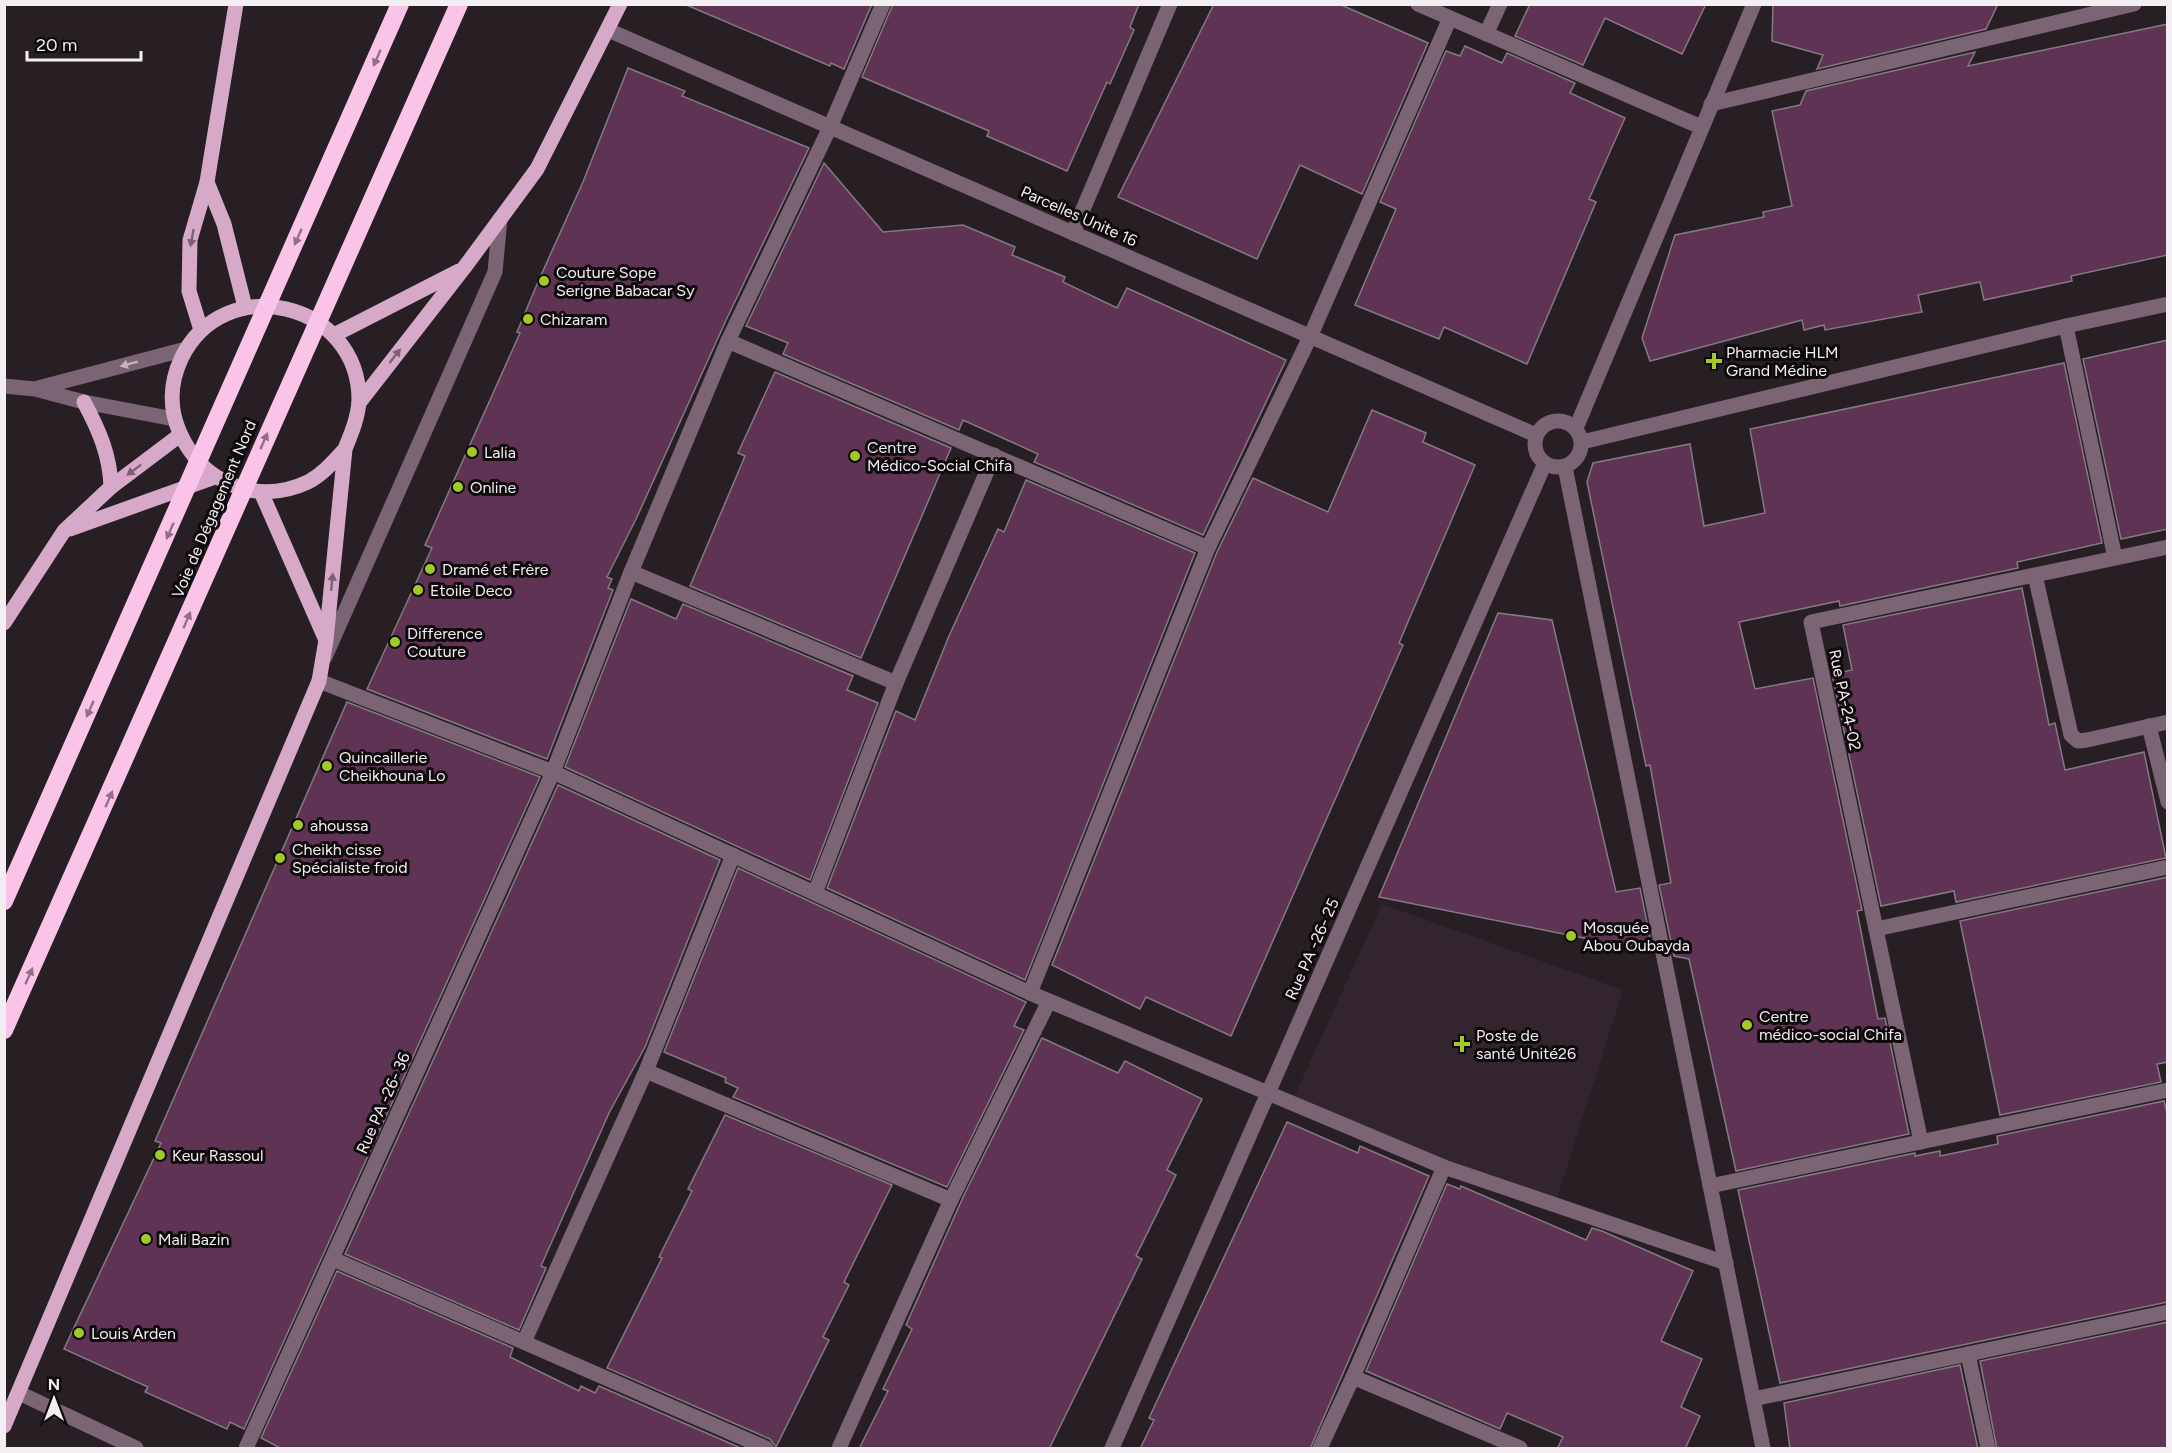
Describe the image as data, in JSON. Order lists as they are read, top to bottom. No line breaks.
{"streets":{"highway":["Voie de Dégagement Nord"],"street":["Parcelles Unite 16","Rue PA-24-02","Rue PA -26- 25","Rue PA -26- 36"]},"crossings":[["Parcelles Unite 16","Rue PA -26- 25"],["Parcelles Unite 16","Rue PA -26- 36"]],"places":{"other":["Couture Sope Serigne Babacar Sy","Chizaram","Lalia","Centre Médico-Social Chifa","Online","Dramé et Frère","Etoile Deco","Difference Couture","Quincaillerie Cheikhouna Lo","ahoussa","Cheikh cisse Spécialiste froid","Mosquée Abou Oubayda","Centre médico-social Chifa","Keur Rassoul","Mali Bazin","Louis Arden"],"health":["Pharmacie HLM Grand Médine","Poste de santé Unité26"]},"scale_bar":"20 m","north":"top"}
